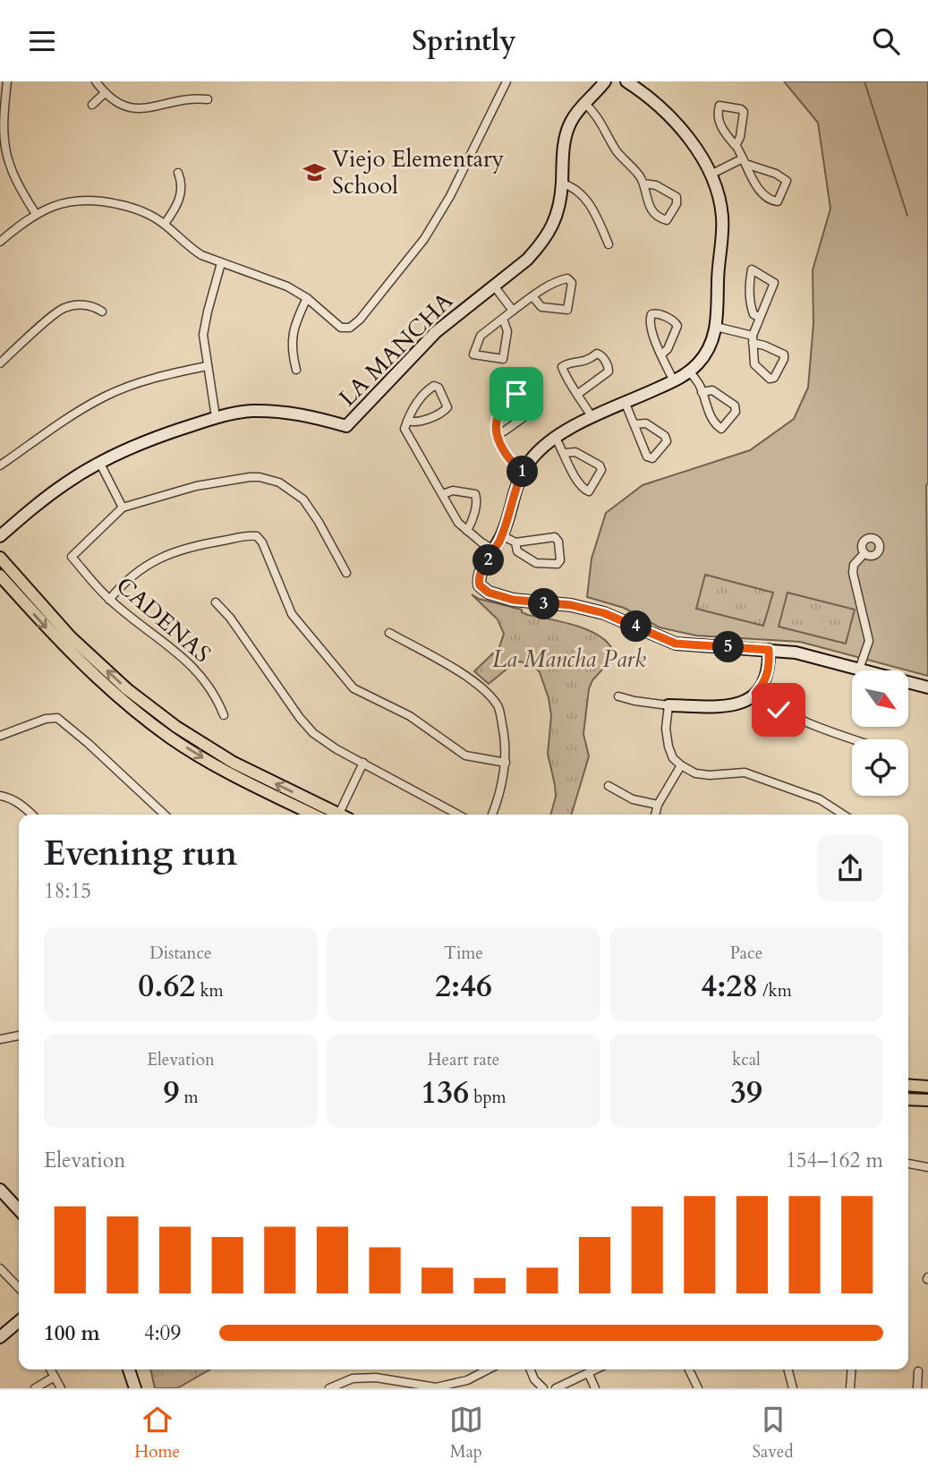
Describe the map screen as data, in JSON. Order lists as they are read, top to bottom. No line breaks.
{"streets":{"street":["LA MANCHA","CADENAS"]},"parks":["La Mancha Park"],"places":{"school or university":["Viejo Elementary School"]},"north":"bottom right","page":{"header":"Sprintly","pins":["1","2","3","4","5"],"heading":["Evening run","18:15"],"stats":[["Distance","0.62 km"],["Time","2:46"],["Pace","4:28 /km"],["Elevation","9 m"],["Heart rate","136 bpm"],["kcal","39"]],"chart":["Elevation","154–162 m"],"list":[{"name":"100 m","note":"4:09"}],"tabs":["Home","Map","Saved"]}}
